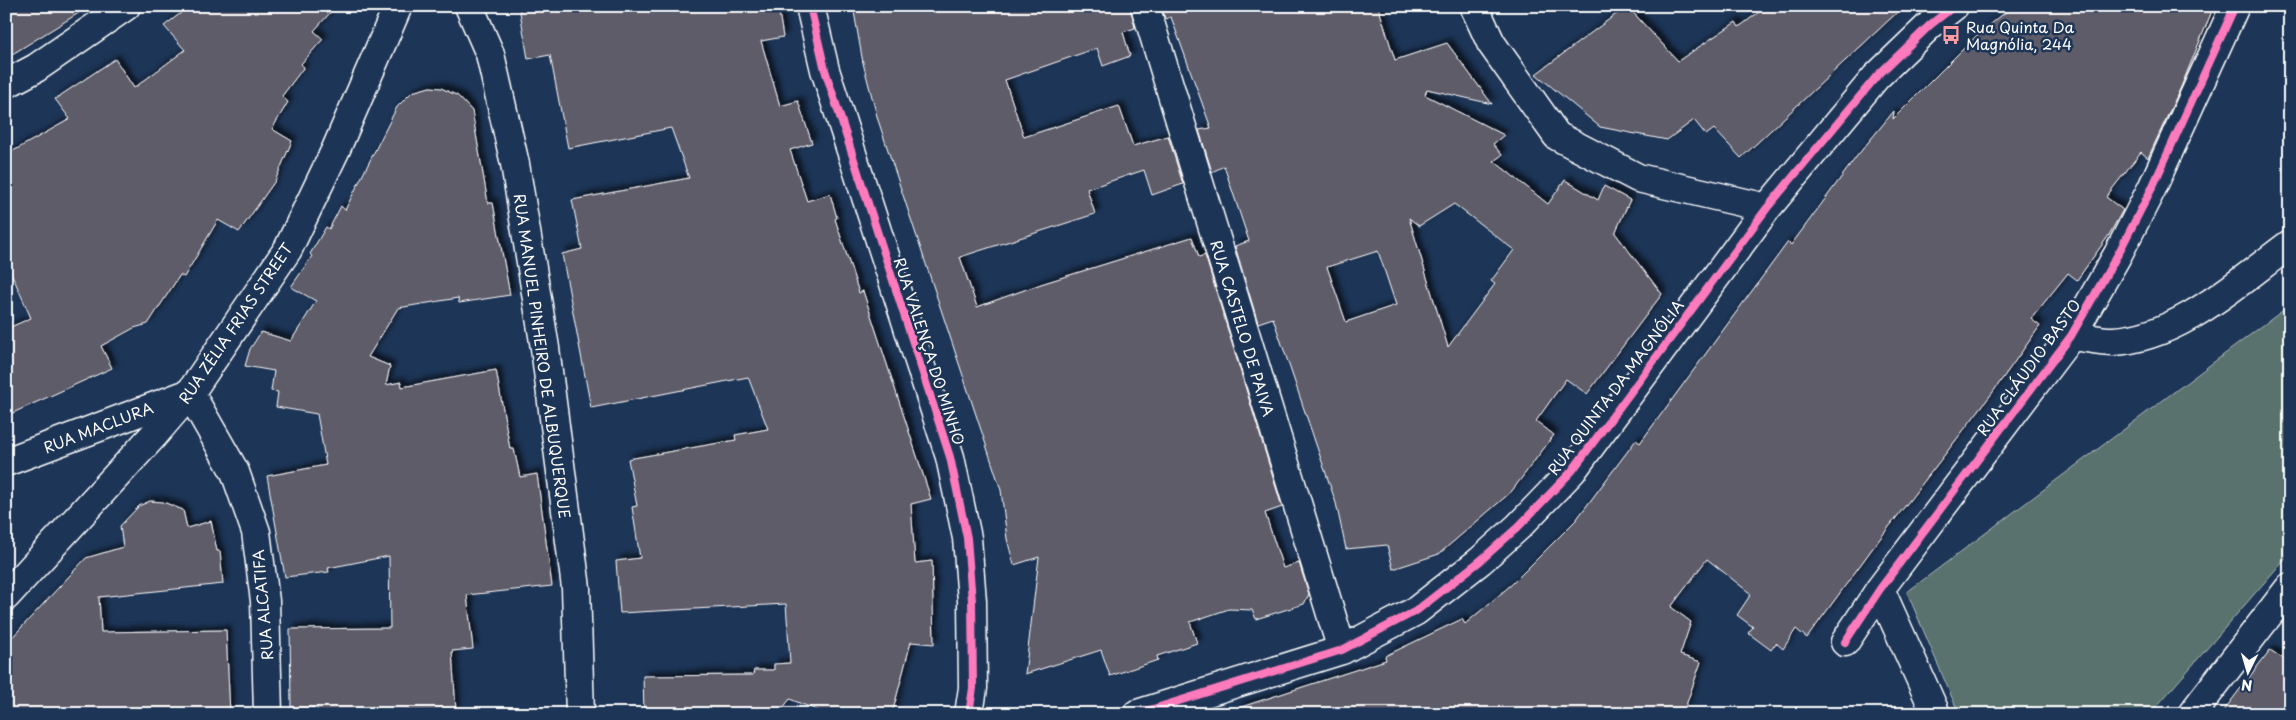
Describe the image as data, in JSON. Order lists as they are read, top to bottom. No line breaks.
{"streets":{"street":["RUA ZÉLIA FRIAS STREET","RUA CASTELO DE PAIVA","RUA VALENÇA DO MINHO","RUA MANUEL PINHEIRO DE ALBUQUERQUE","RUA CLÁUDIO BASTO","RUA QUINTA DA MAGNÓLIA","RUA MACLURA","RUA ALCATIFA"]},"crossings":[["RUA ZÉLIA FRIAS STREET","RUA MACLURA"],["RUA ZÉLIA FRIAS STREET","RUA ALCATIFA"],["RUA CASTELO DE PAIVA","RUA QUINTA DA MAGNÓLIA"],["RUA MACLURA","RUA ALCATIFA"]],"places":{"bus stop":["Rua Quinta Da Magnólia, 244"]},"north":"bottom"}
